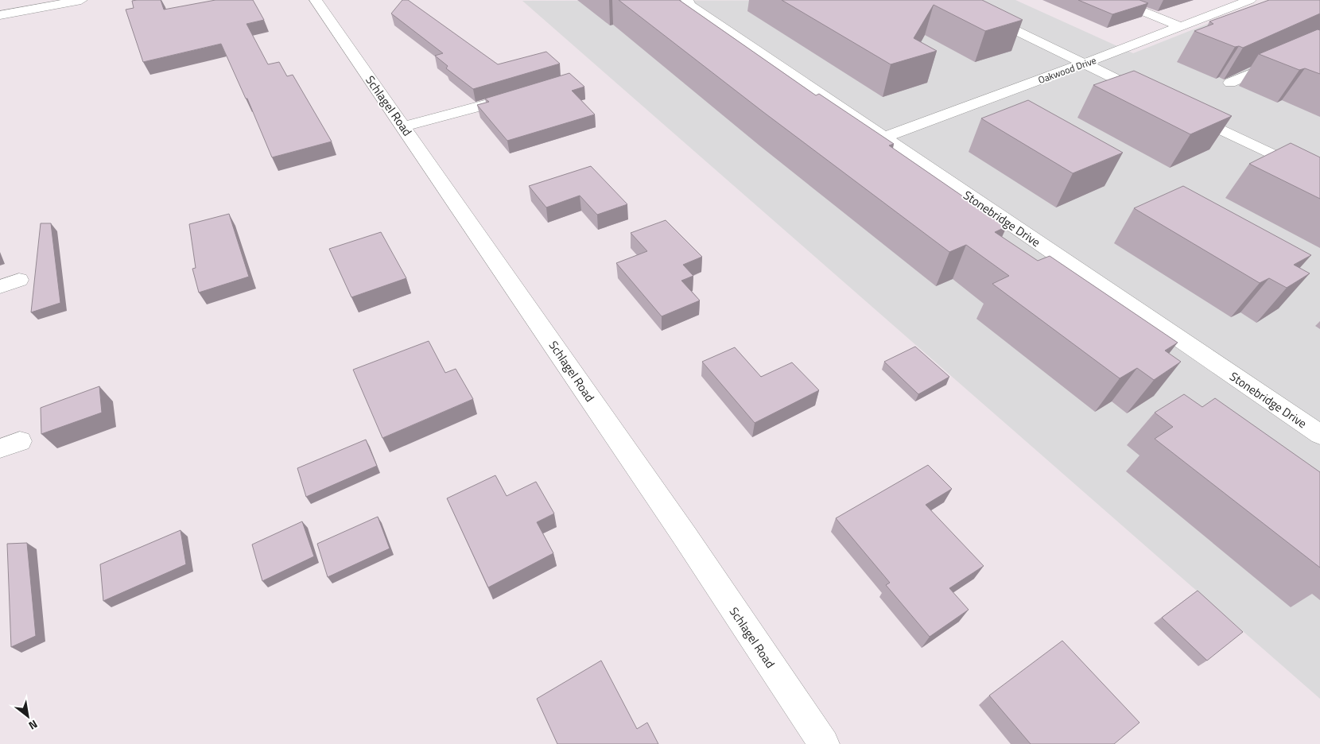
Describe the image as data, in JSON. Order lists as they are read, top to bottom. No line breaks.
{"streets":{"street":["Oakwood Drive","Schlagel Road","Stonebridge Drive"]},"crossings":[["Oakwood Drive","Stonebridge Drive"]],"north":"bottom right"}
